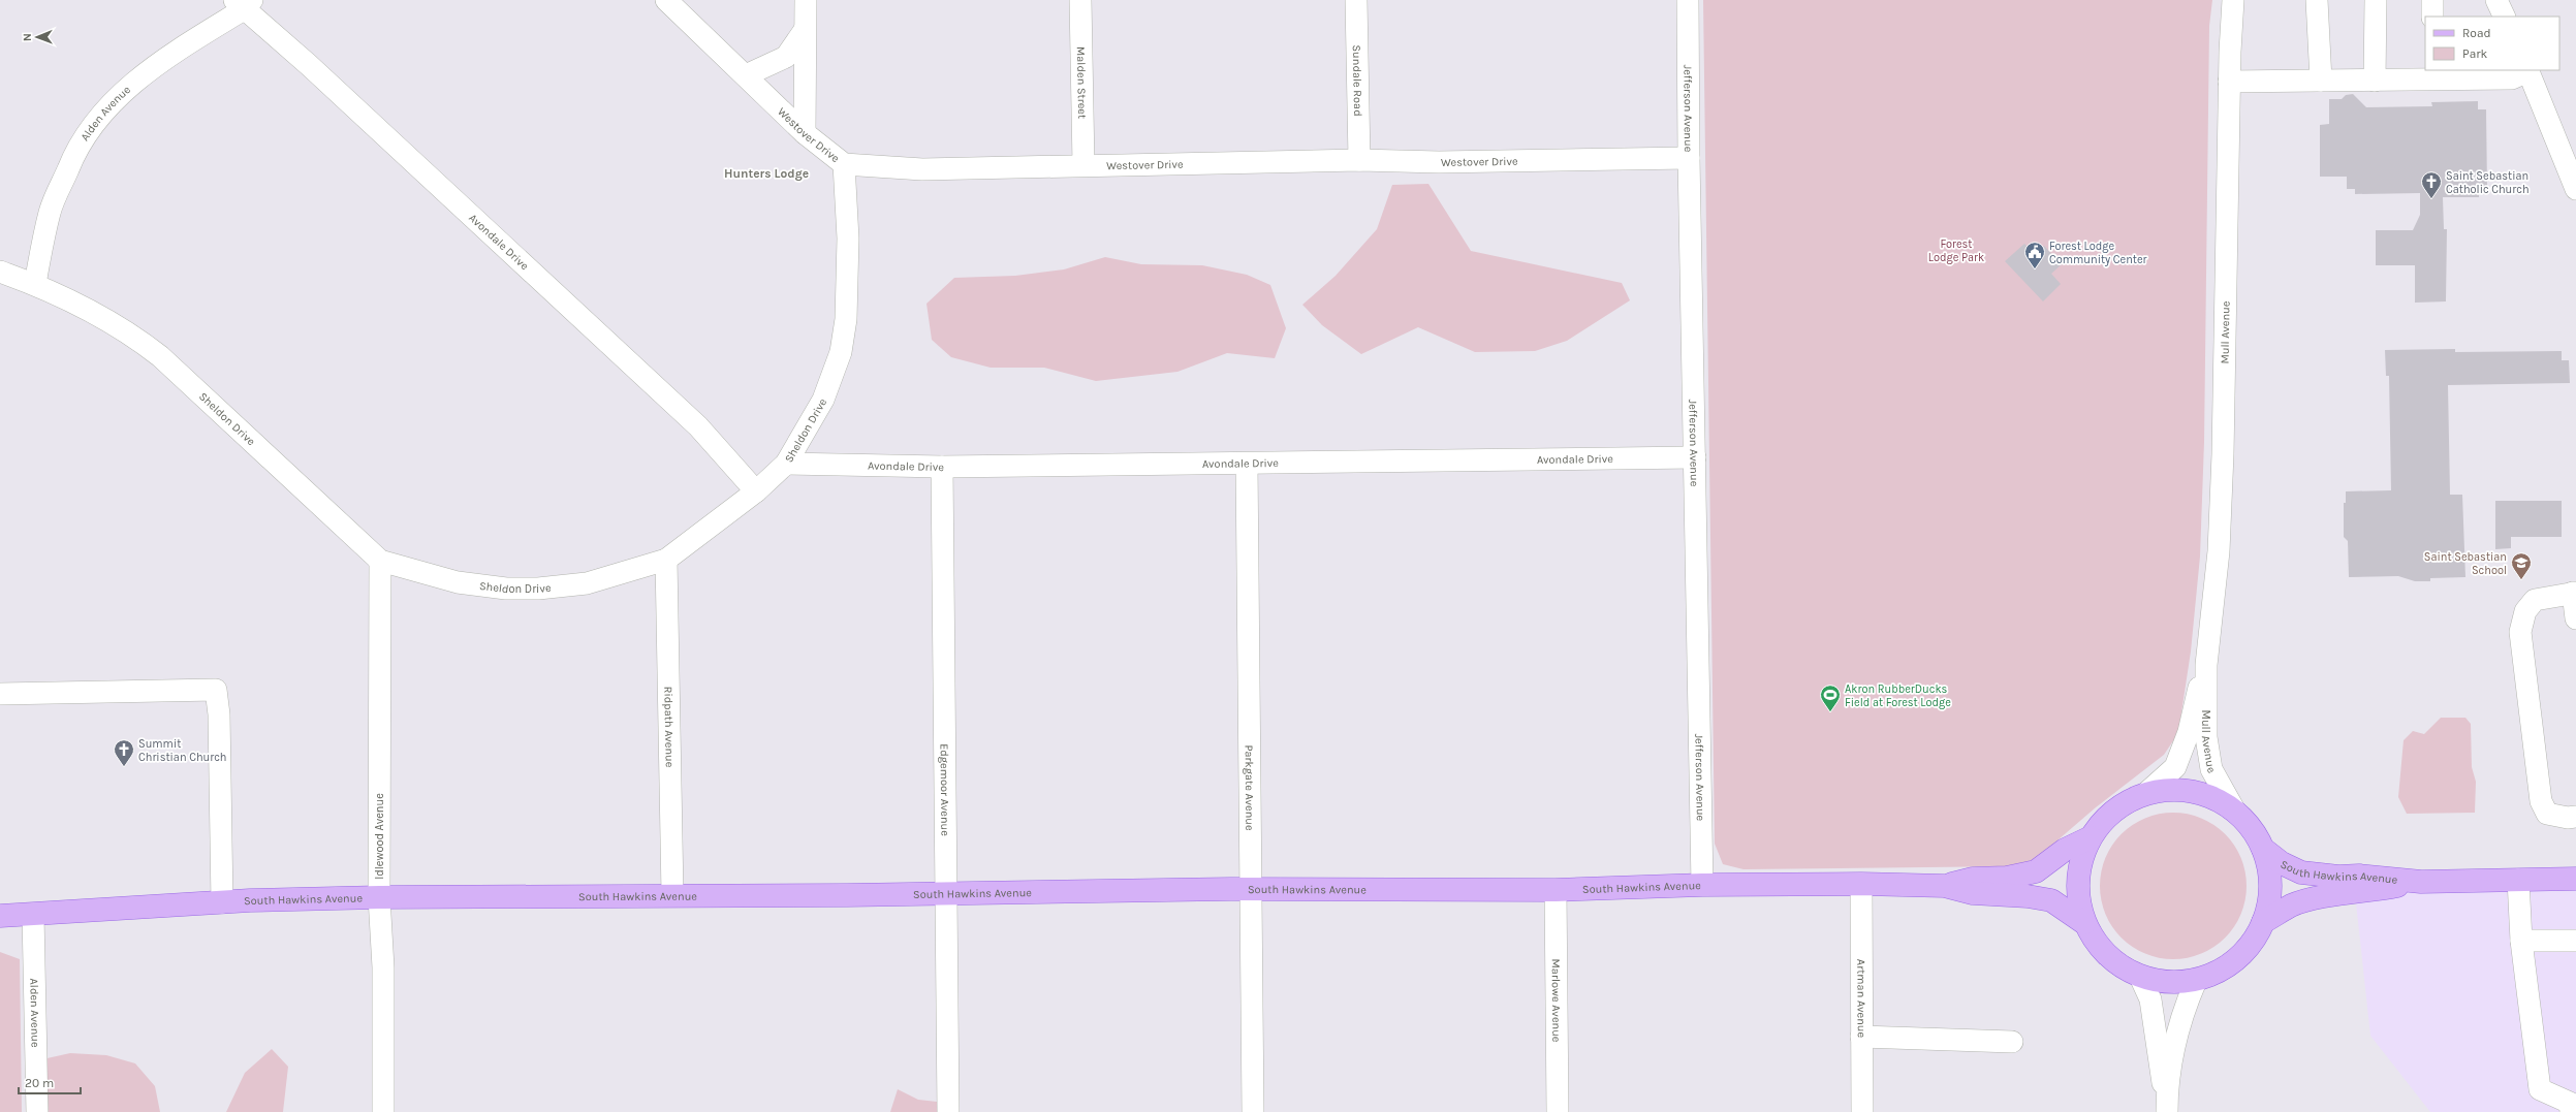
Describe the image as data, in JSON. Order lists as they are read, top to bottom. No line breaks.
{"streets":{"main road":["South Hawkins Avenue"],"street":["Sundale Road","Malden Street","Jefferson Avenue","Alden Avenue","Westover Drive","Avondale Drive","Mull Avenue","Sheldon Drive","Ridpath Avenue","Parkgate Avenue","Edgemoor Avenue","Idlewood Avenue","Artman Avenue","Marlowe Avenue"]},"crossings":[["Sundale Road","Westover Drive"],["Malden Street","Westover Drive"],["Jefferson Avenue","Westover Drive"],["Jefferson Avenue","Avondale Drive"],["Jefferson Avenue","South Hawkins Avenue"],["Alden Avenue","Avondale Drive"],["Alden Avenue","Sheldon Drive"],["Alden Avenue","South Hawkins Avenue"],["Westover Drive","Sheldon Drive"],["Avondale Drive","Sheldon Drive"],["Avondale Drive","Parkgate Avenue"],["Avondale Drive","Edgemoor Avenue"],["Sheldon Drive","Ridpath Avenue"],["Sheldon Drive","Idlewood Avenue"],["Ridpath Avenue","South Hawkins Avenue"],["Parkgate Avenue","South Hawkins Avenue"],["Edgemoor Avenue","South Hawkins Avenue"],["Idlewood Avenue","South Hawkins Avenue"],["South Hawkins Avenue","Artman Avenue"],["South Hawkins Avenue","Marlowe Avenue"]],"districts":["Hunters Lodge"],"parks":["Forest Lodge Park"],"places":{"church":["Saint Sebastian Catholic Church","Summit Christian Church"],"public building":["Forest Lodge Community Center"],"school or university":["Saint Sebastian School"],"sports":["Akron RubberDucks Field at Forest Lodge"]},"legend":["Road","Park"],"scale_bar":"20 m","north":"left"}
